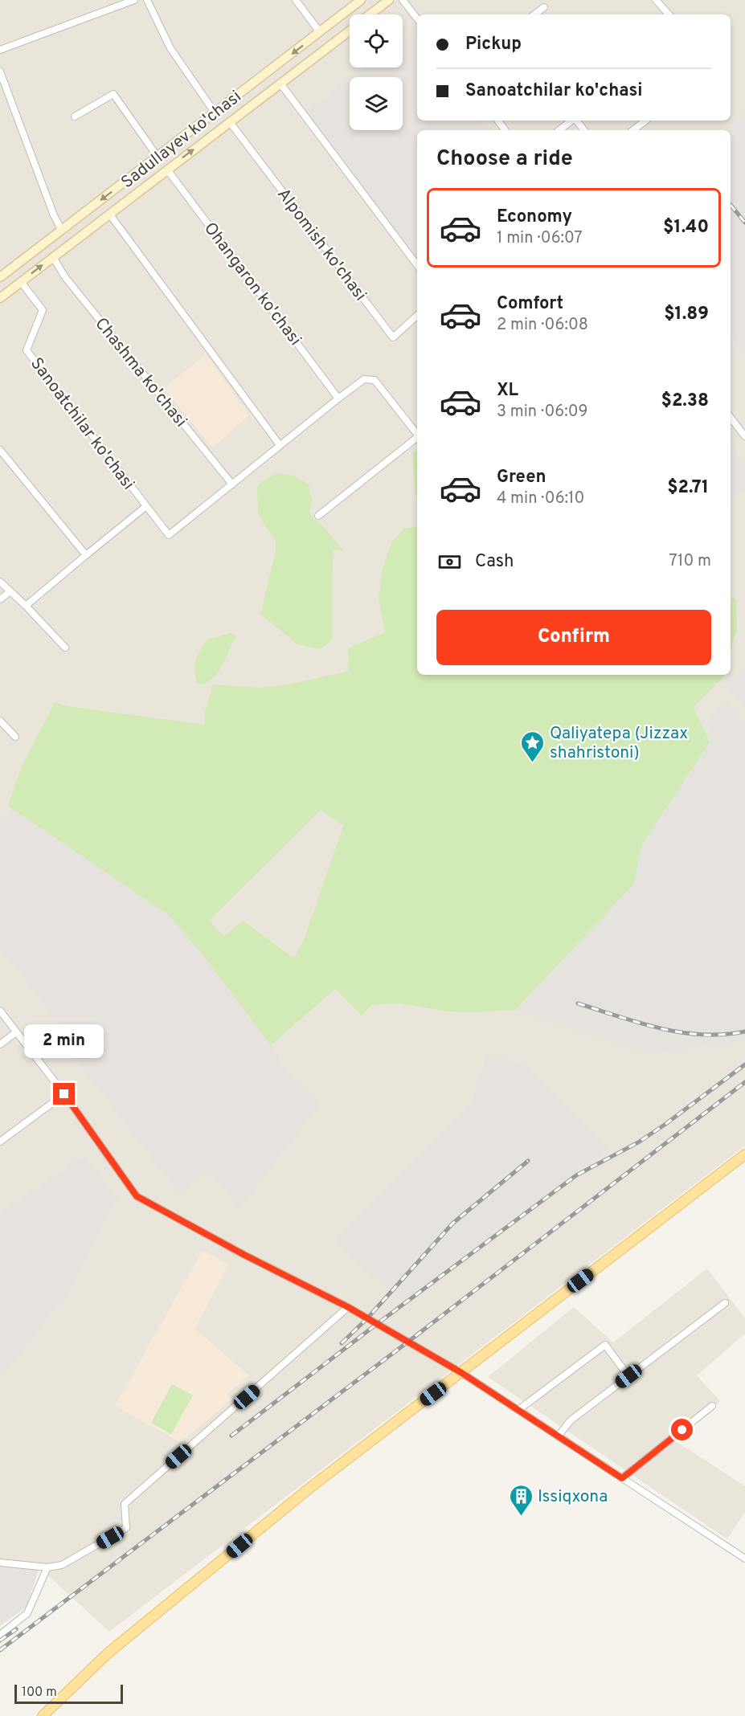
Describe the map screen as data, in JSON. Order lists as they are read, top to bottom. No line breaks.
{"streets":{"main road":["Sadullayev ko'chasi"],"street":["Alpomish ko'chasi","Ohangaron ko'chasi","Chashma ko'chasi","Sanoatchilar ko'chasi"]},"crossings":[["Sadullayev ko'chasi","Alpomish ko'chasi"],["Sadullayev ko'chasi","Ohangaron ko'chasi"],["Sadullayev ko'chasi","Chashma ko'chasi"],["Sadullayev ko'chasi","Sanoatchilar ko'chasi"],["Chashma ko'chasi","Sanoatchilar ko'chasi"]],"places":{"place":["Qaliyatepa (Jizzax shahristoni)"],"building":["Issiqxona"]},"scale_bar":"100 m","page":{"banner":["Pickup","Sanoatchilar ko'chasi"],"heading":"Choose a ride","list":[{"name":"Economy","note":"1 min · 06:07","value":"$1.40"},{"name":"Comfort","note":"2 min · 06:08","value":"$1.89"},{"name":"XL","note":"3 min · 06:09","value":"$2.38"},{"name":"Green","note":"4 min · 06:10","value":"$2.71"}],"pay":["Cash","710 m"],"buttons":"Confirm","bubble":"2 min","scale":"100 m"}}
